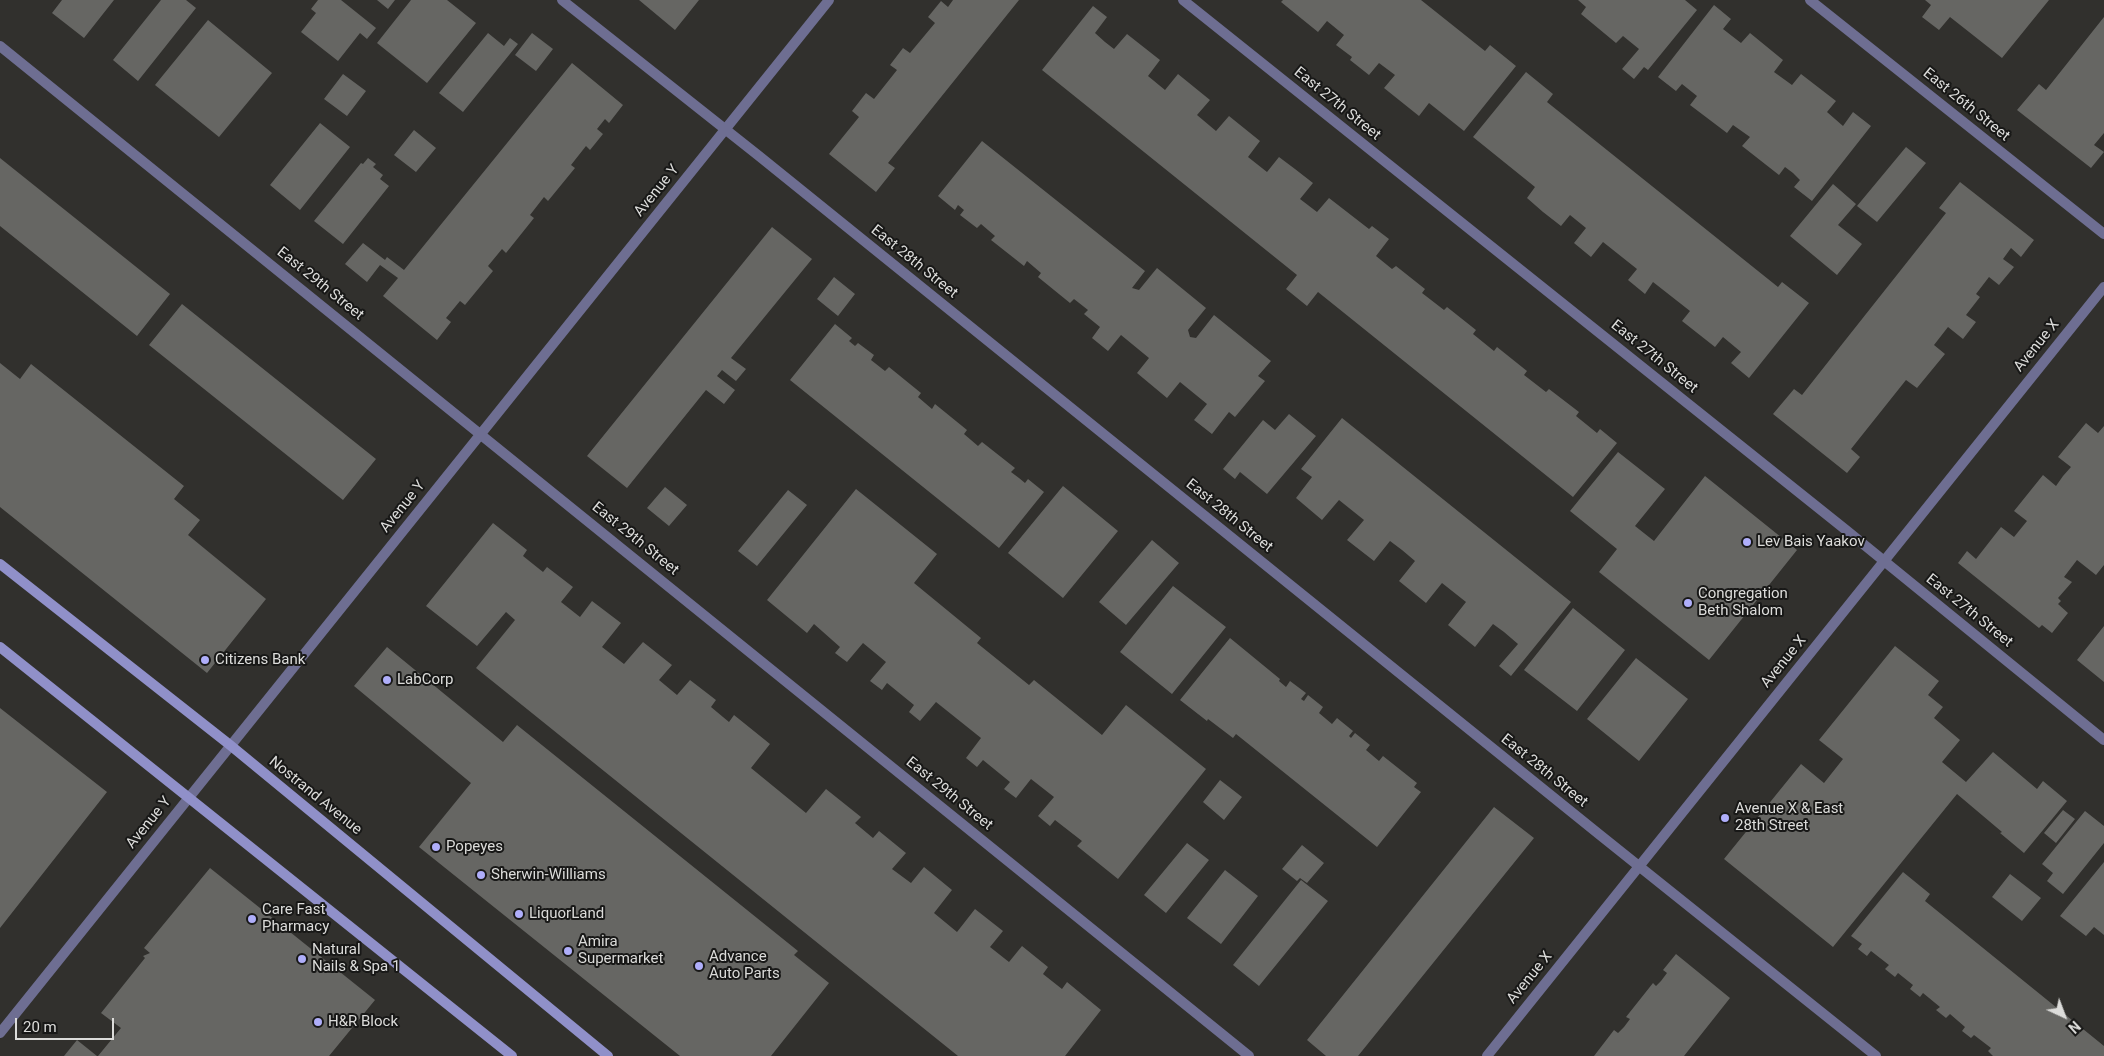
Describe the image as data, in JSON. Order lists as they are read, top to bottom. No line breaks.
{"streets":{"main road":["Nostrand Avenue"],"street":["East 27th Street","East 26th Street","Avenue Y","East 28th Street","East 29th Street","Avenue X"]},"crossings":[["East 27th Street","Avenue X"],["Avenue Y","East 28th Street"],["Avenue Y","East 29th Street"],["Avenue Y","Nostrand Avenue"],["East 28th Street","Avenue X"]],"places":["Lev Bais Yaakov","Congregation Beth Shalom","Citizens Bank","LabCorp","Avenue X & East 28th Street","Popeyes","Sherwin-Williams","LiquorLand","Care Fast Pharmacy","Amira Supermarket","Natural Nails & Spa 1","Advance Auto Parts","H&R Block"],"scale_bar":"20 m","north":"bottom right"}
